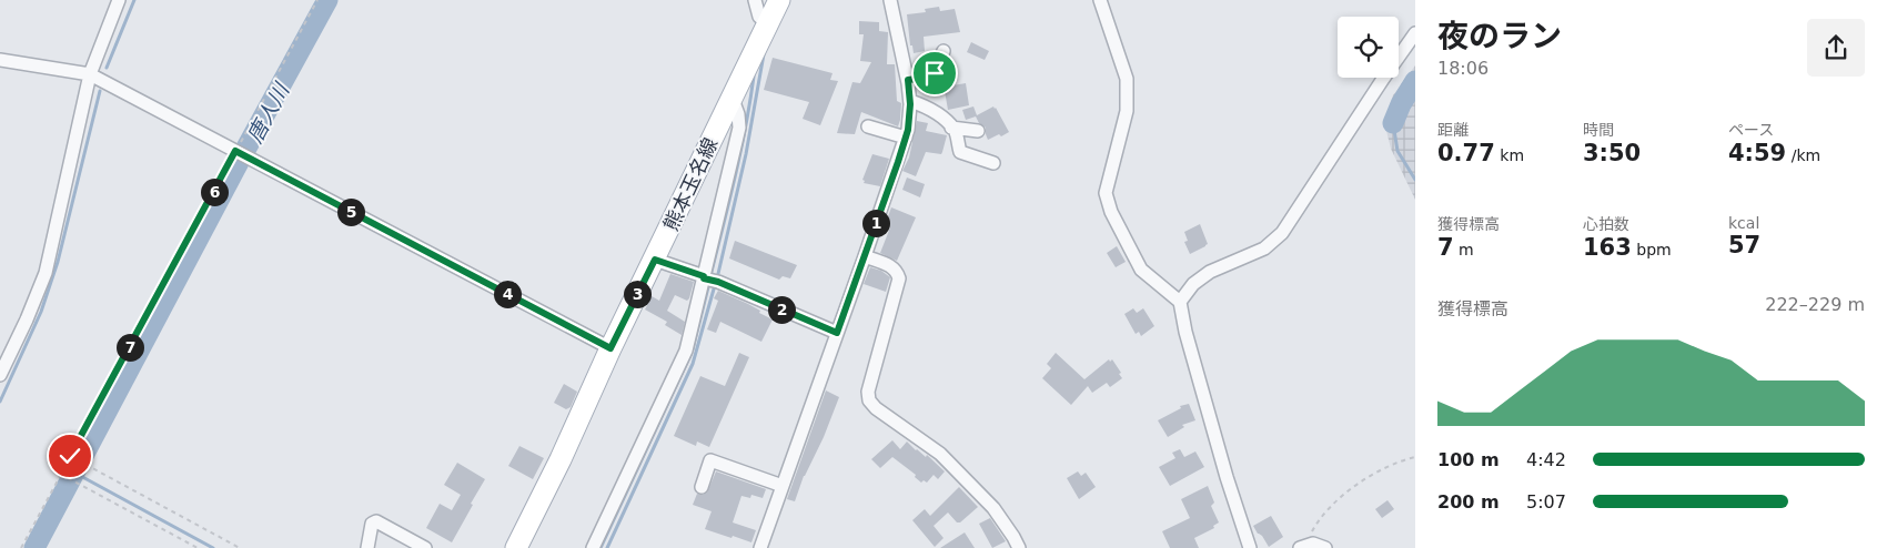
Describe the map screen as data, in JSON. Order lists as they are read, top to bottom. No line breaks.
{"streets":{"main road":["熊本玉名線"]},"water":["唐人川"],"page":{"heading":["夜のラン","18:06"],"stats":[["距離","0.77 km"],["時間","3:50"],["ペース","4:59 /km"],["獲得標高","7 m"],["心拍数","163 bpm"],["kcal","57"]],"pins":["6","5","1","3","4","2","7"],"chart":["獲得標高","222–229 m"],"list":[{"name":"100 m","note":"4:42"},{"name":"200 m","note":"5:07"}]}}
